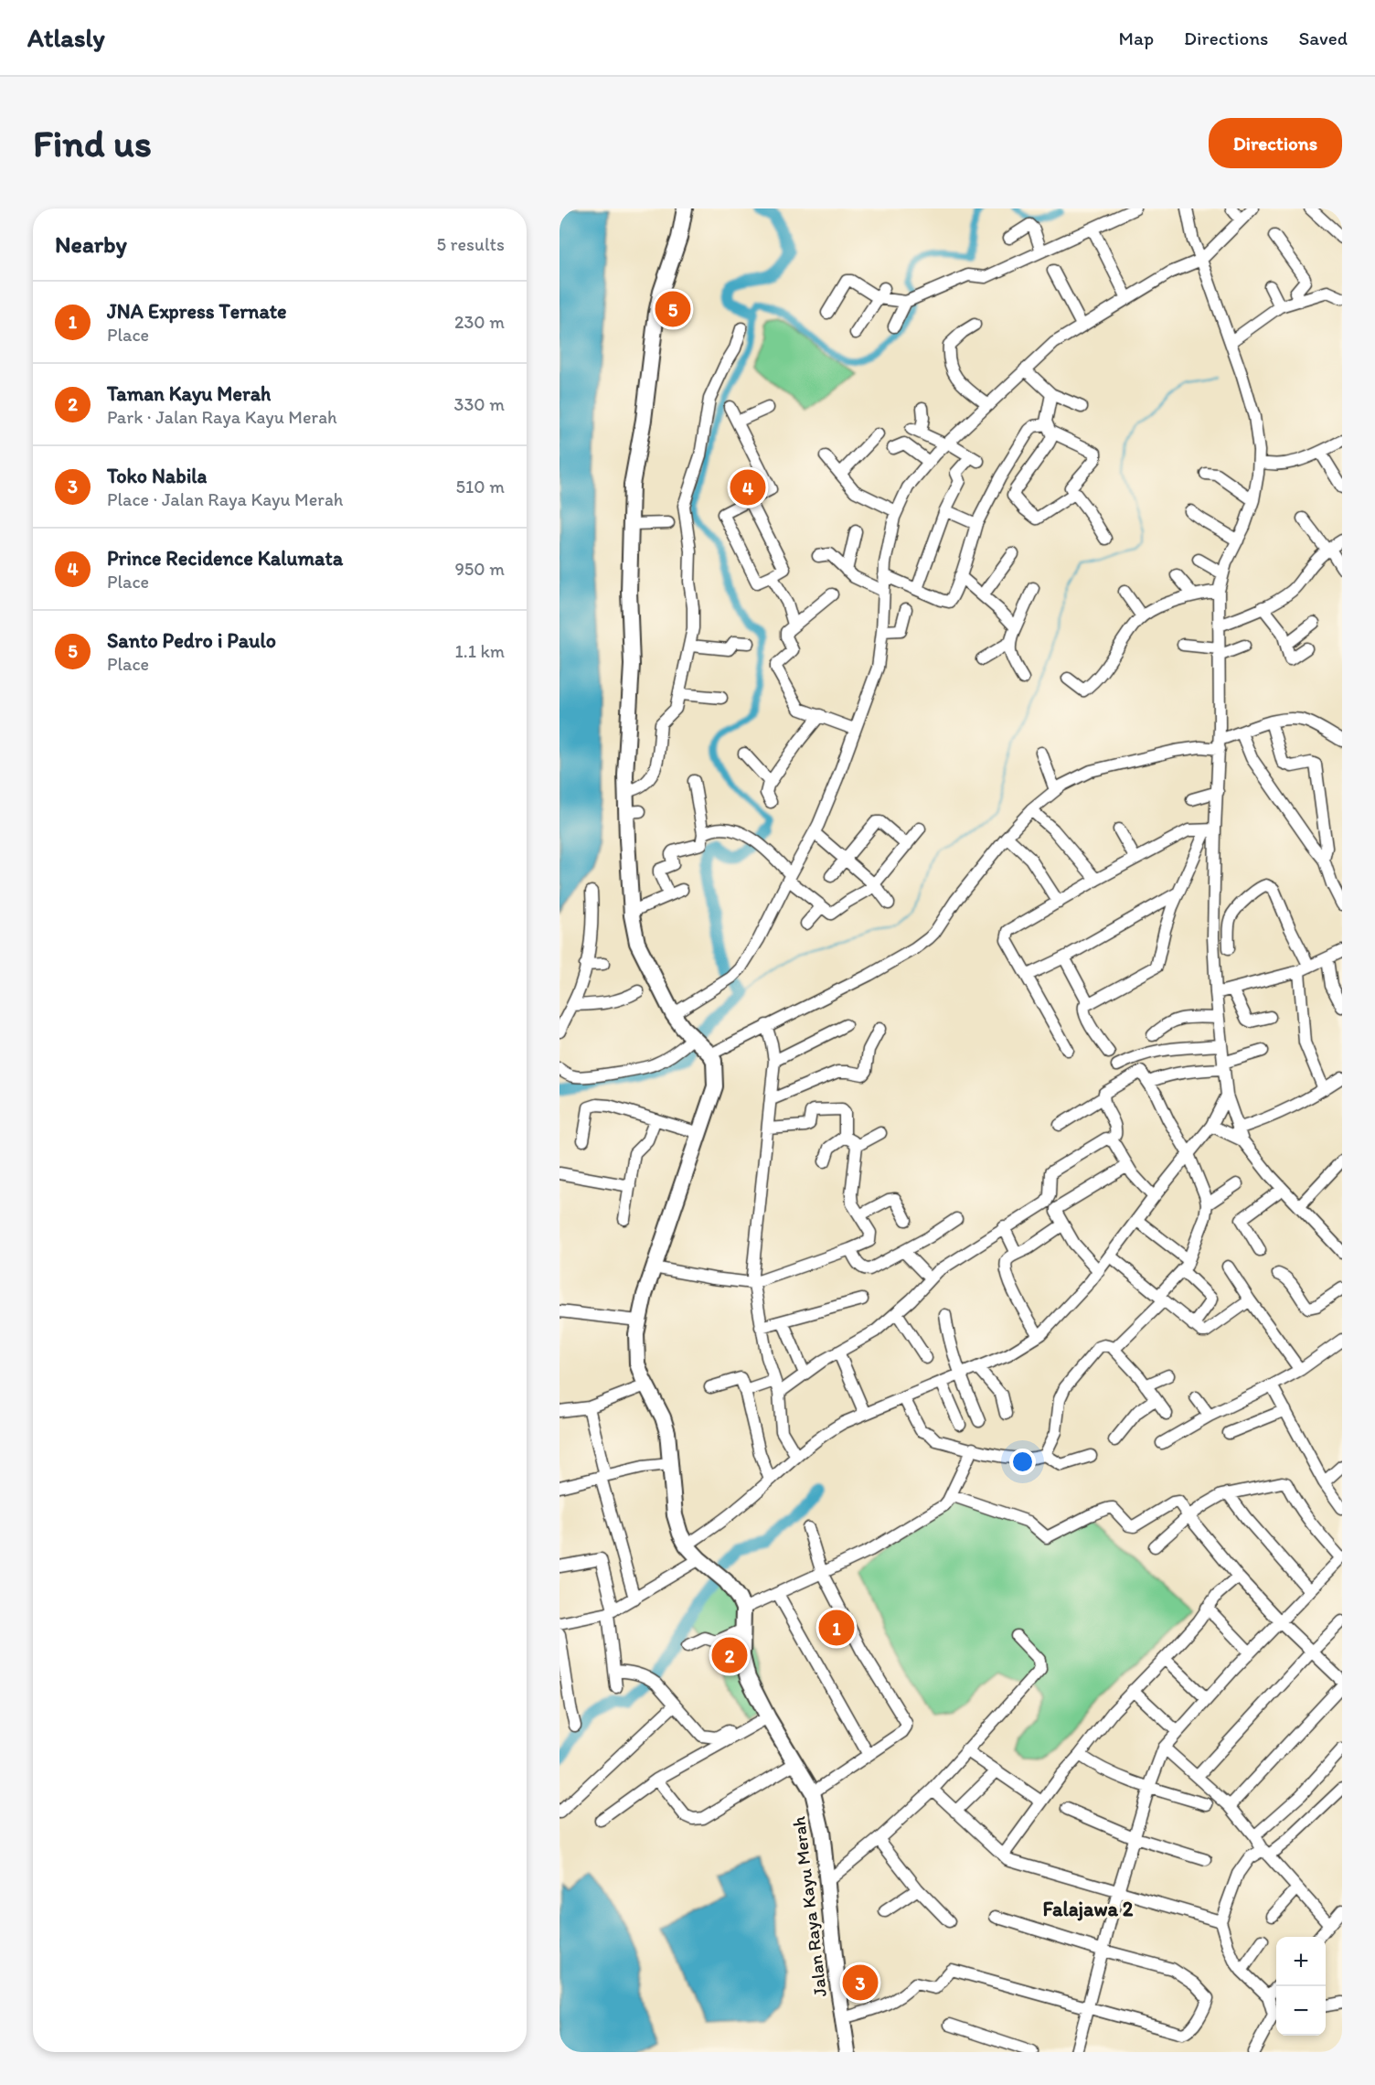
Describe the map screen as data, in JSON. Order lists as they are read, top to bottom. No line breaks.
{"streets":{"highway":["Jalan Raya Kayu Merah"]},"districts":["Falajawa 2"],"page":{"header":"Atlasly","nav":["Map","Directions","Saved"],"buttons":"Directions","title":"Find us","heading":["Nearby","5 results"],"list":[{"mark":"1","name":"JNA Express Ternate","note":"Place","value":"230 m"},{"mark":"2","name":"Taman Kayu Merah","note":"Park · Jalan Raya Kayu Merah","value":"330 m"},{"mark":"3","name":"Toko Nabila","note":"Place · Jalan Raya Kayu Merah","value":"510 m"},{"mark":"4","name":"Prince Recidence Kalumata","note":"Place","value":"950 m"},{"mark":"5","name":"Santo Pedro i Paulo","note":"Place","value":"1.1 km"}],"pins":["5","4","1","2","3"],"map_buttons":["+","−"]}}
